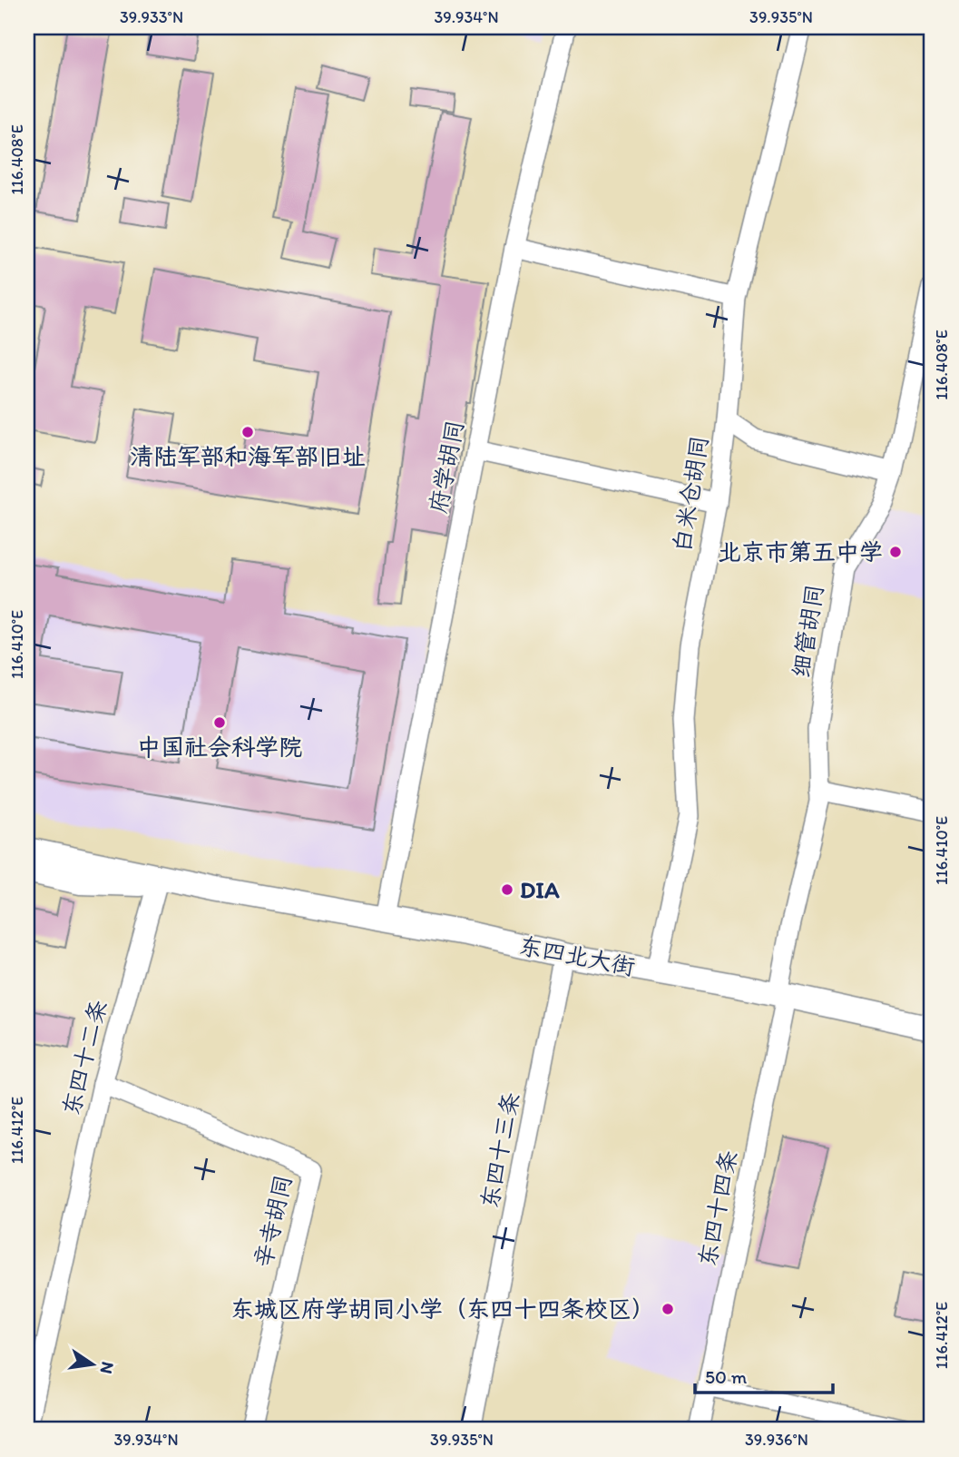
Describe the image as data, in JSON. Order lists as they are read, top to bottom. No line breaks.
{"streets":{"main road":["东四北大街"],"street":["府学胡同","白米仓胡同","细管胡同","东四十二条","东四十三条","东四十四条","辛寺胡同"]},"crossings":[["府学胡同","东四北大街"],["白米仓胡同","东四北大街"],["细管胡同","东四北大街"],["细管胡同","东四十四条"],["东四北大街","东四十二条"],["东四北大街","东四十三条"],["东四北大街","东四十四条"],["东四十二条","辛寺胡同"]],"places":["清陆军部和海军部旧址","北京市第五中学","中国社会科学院","DIA","东城区府学胡同小学（东四十四条校区）"],"scale_bar":"50 m","north":"right","coordinates":["39.933°N","39.934°N","39.935°N","116.408°E","116.410°E","116.412°E","39.936°N"]}
